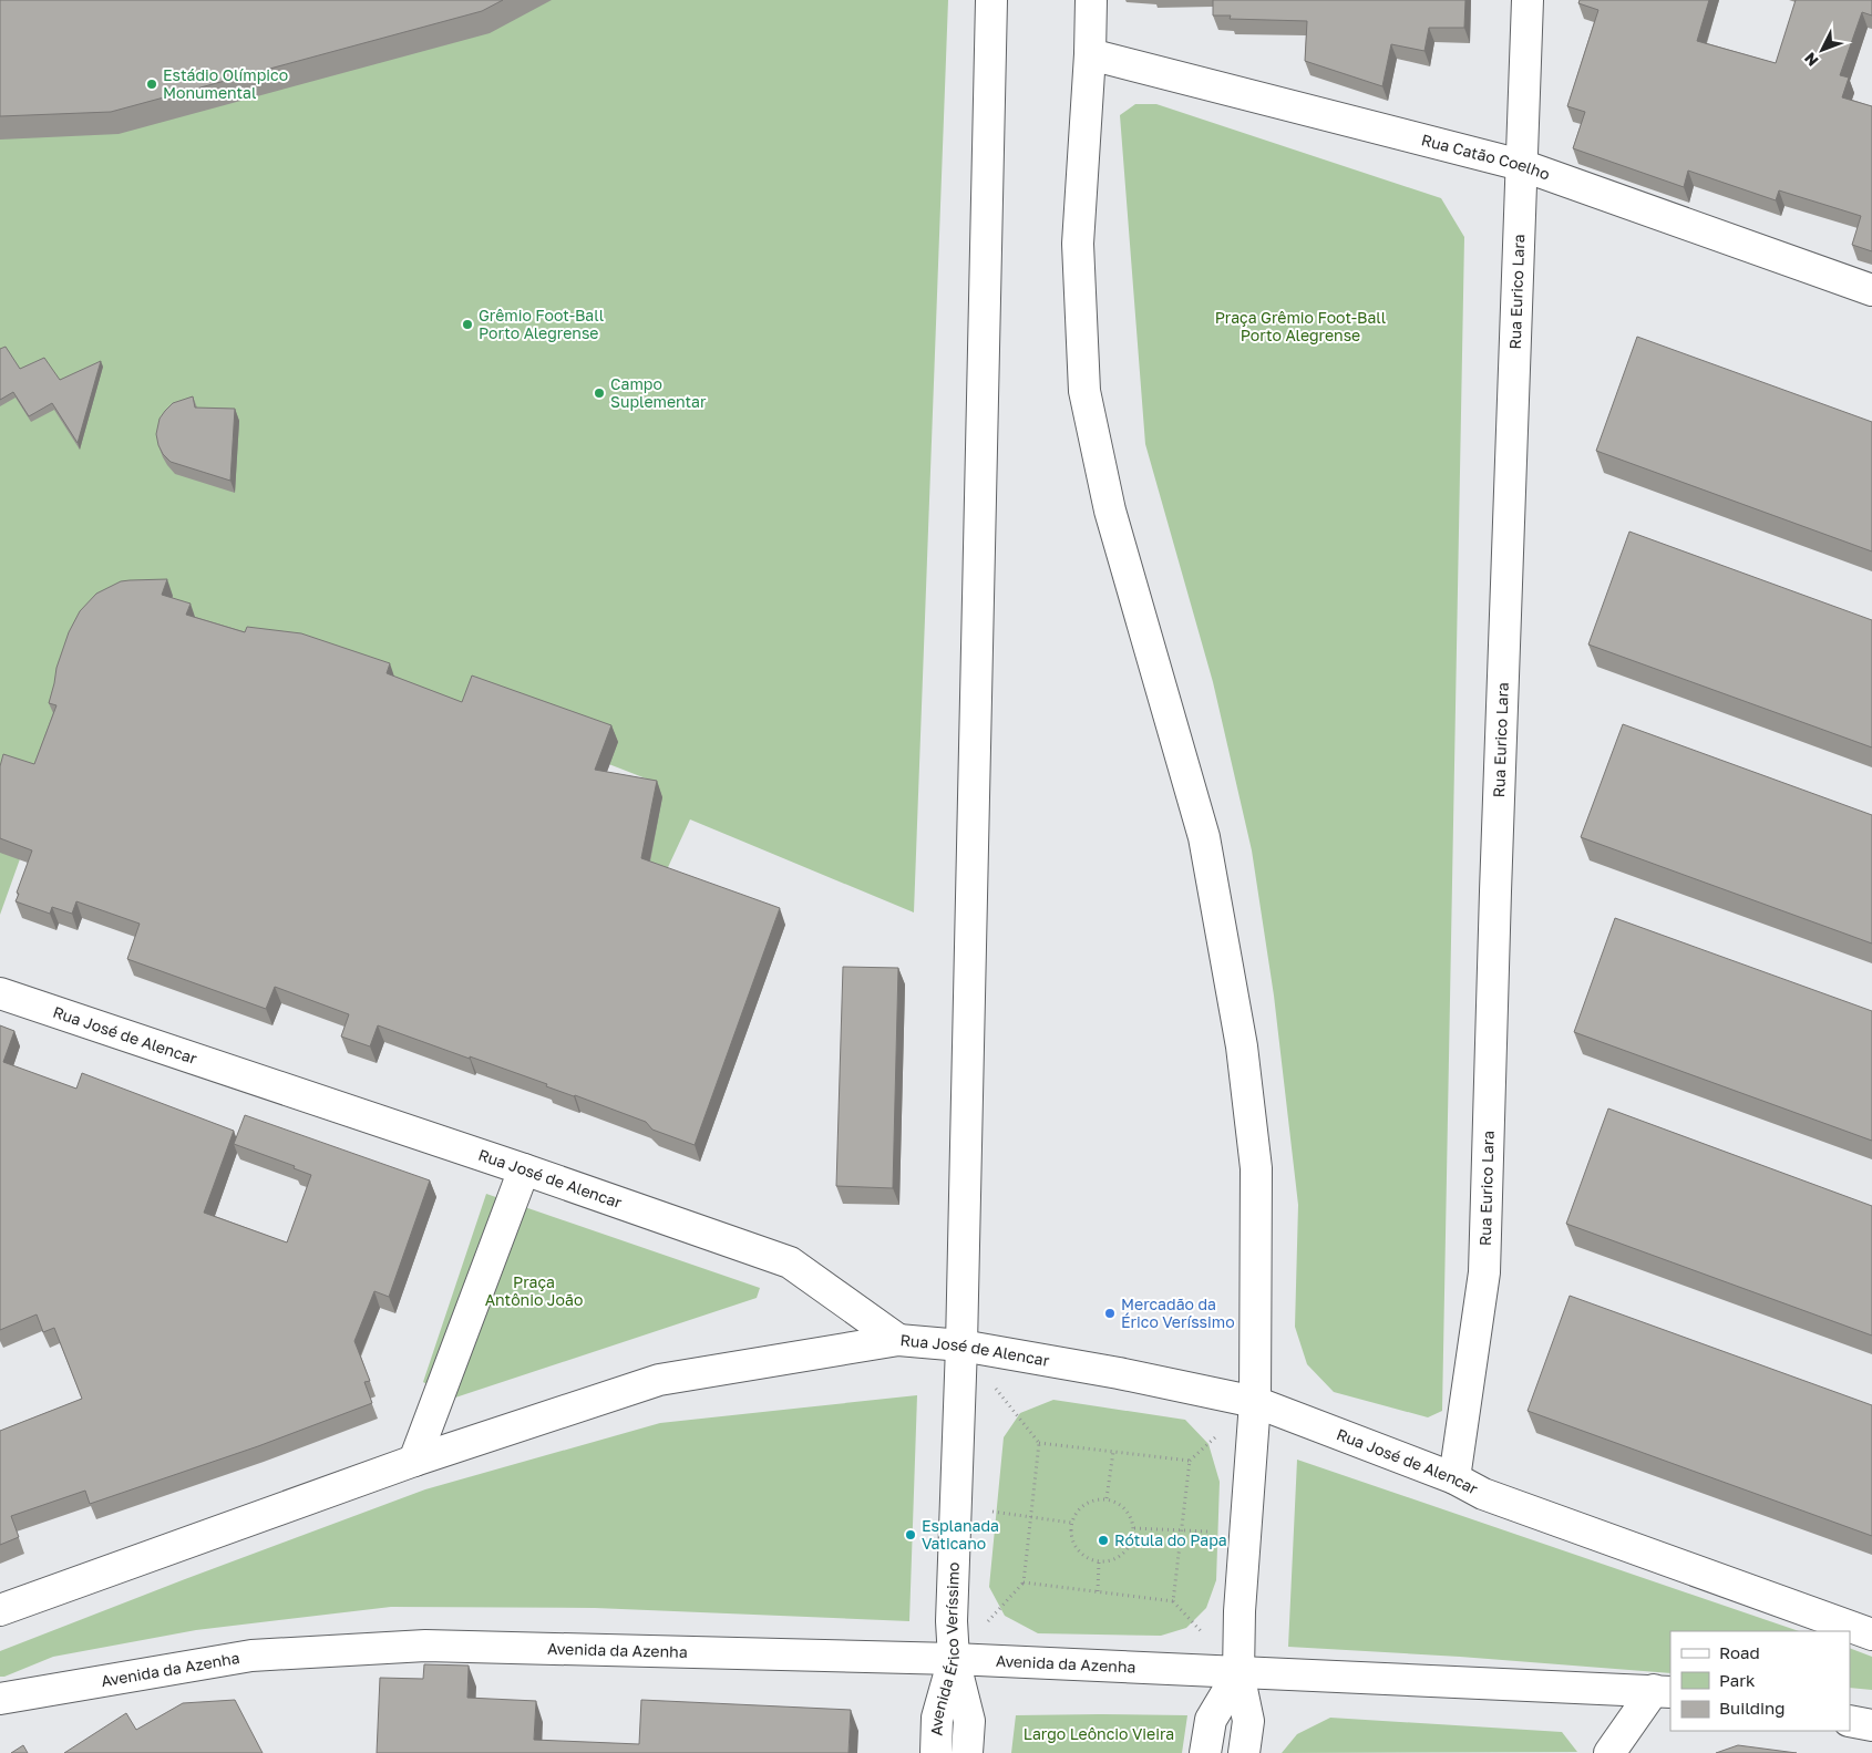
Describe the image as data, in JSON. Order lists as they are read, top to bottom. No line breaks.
{"streets":{"main road":["Rua Catão Coelho","Rua Eurico Lara","Rua José de Alencar","Avenida Érico Veríssimo","Avenida da Azenha"]},"crossings":[["Rua Catão Coelho","Rua Eurico Lara"],["Rua Eurico Lara","Rua José de Alencar"],["Rua José de Alencar","Avenida Érico Veríssimo"],["Avenida Érico Veríssimo","Avenida da Azenha"]],"parks":["Praça Grêmio Foot-Ball Porto Alegrense","Praça Antônio João","Largo Leôncio Vieira"],"places":["Estádio Olímpico Monumental","Grêmio Foot-Ball Porto Alegrense","Campo Suplementar","Mercadão da Érico Veríssimo","Esplanada Vaticano","Rótula do Papa"],"legend":["Road","Park","Building"],"north":"bottom left"}
